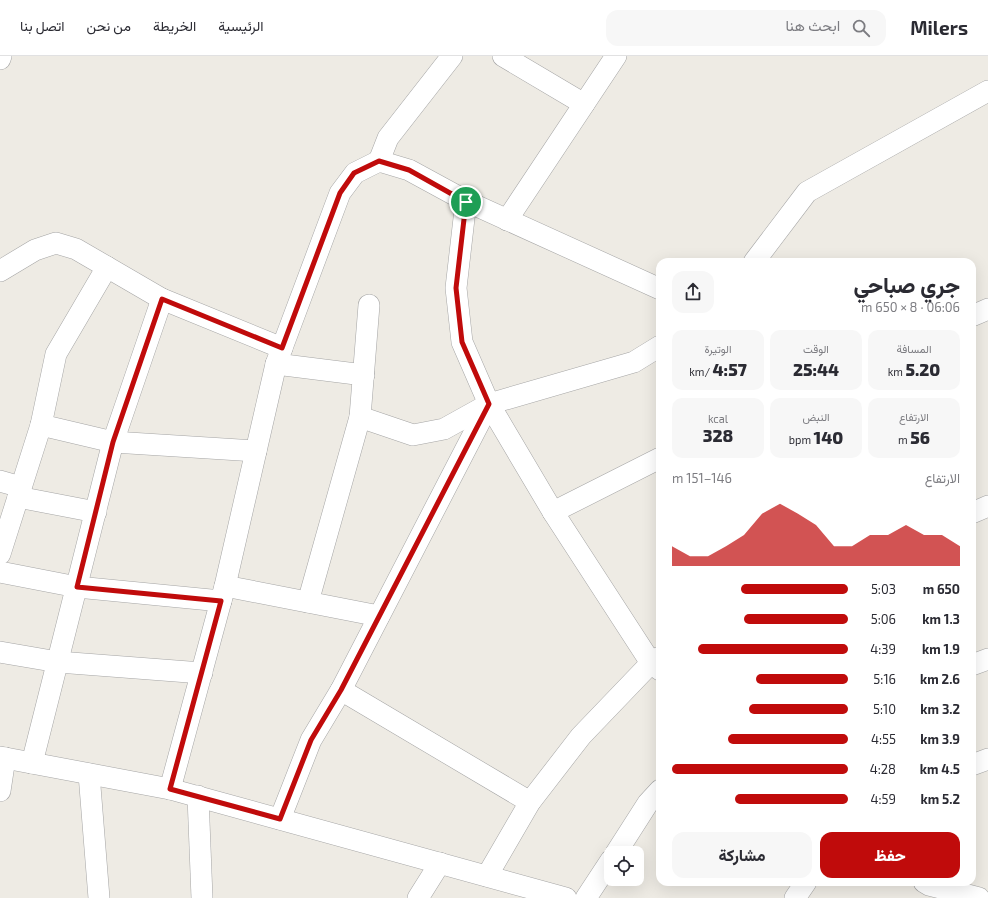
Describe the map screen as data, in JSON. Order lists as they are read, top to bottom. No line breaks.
{"page":{"header":"Milers","search":"ابحث هنا","nav":["الرئيسية","الخريطة","من نحن","اتصل بنا"],"heading":["جري صباحي","06:06 · 8 × 650 m"],"stats":[["المسافة","5.20 km"],["الوقت","25:44"],["الوتيرة","4:57 /km"],["الارتفاع","56 m"],["النبض","140 bpm"],["kcal","328"]],"chart":["الارتفاع","146–151 m"],"list":[{"name":"650 m","note":"5:03"},{"name":"1.3 km","note":"5:06"},{"name":"1.9 km","note":"4:39"},{"name":"2.6 km","note":"5:16"},{"name":"3.2 km","note":"5:10"},{"name":"3.9 km","note":"4:55"},{"name":"4.5 km","note":"4:28"},{"name":"5.2 km","note":"4:59"}],"buttons":["حفظ","مشاركة"]}}
